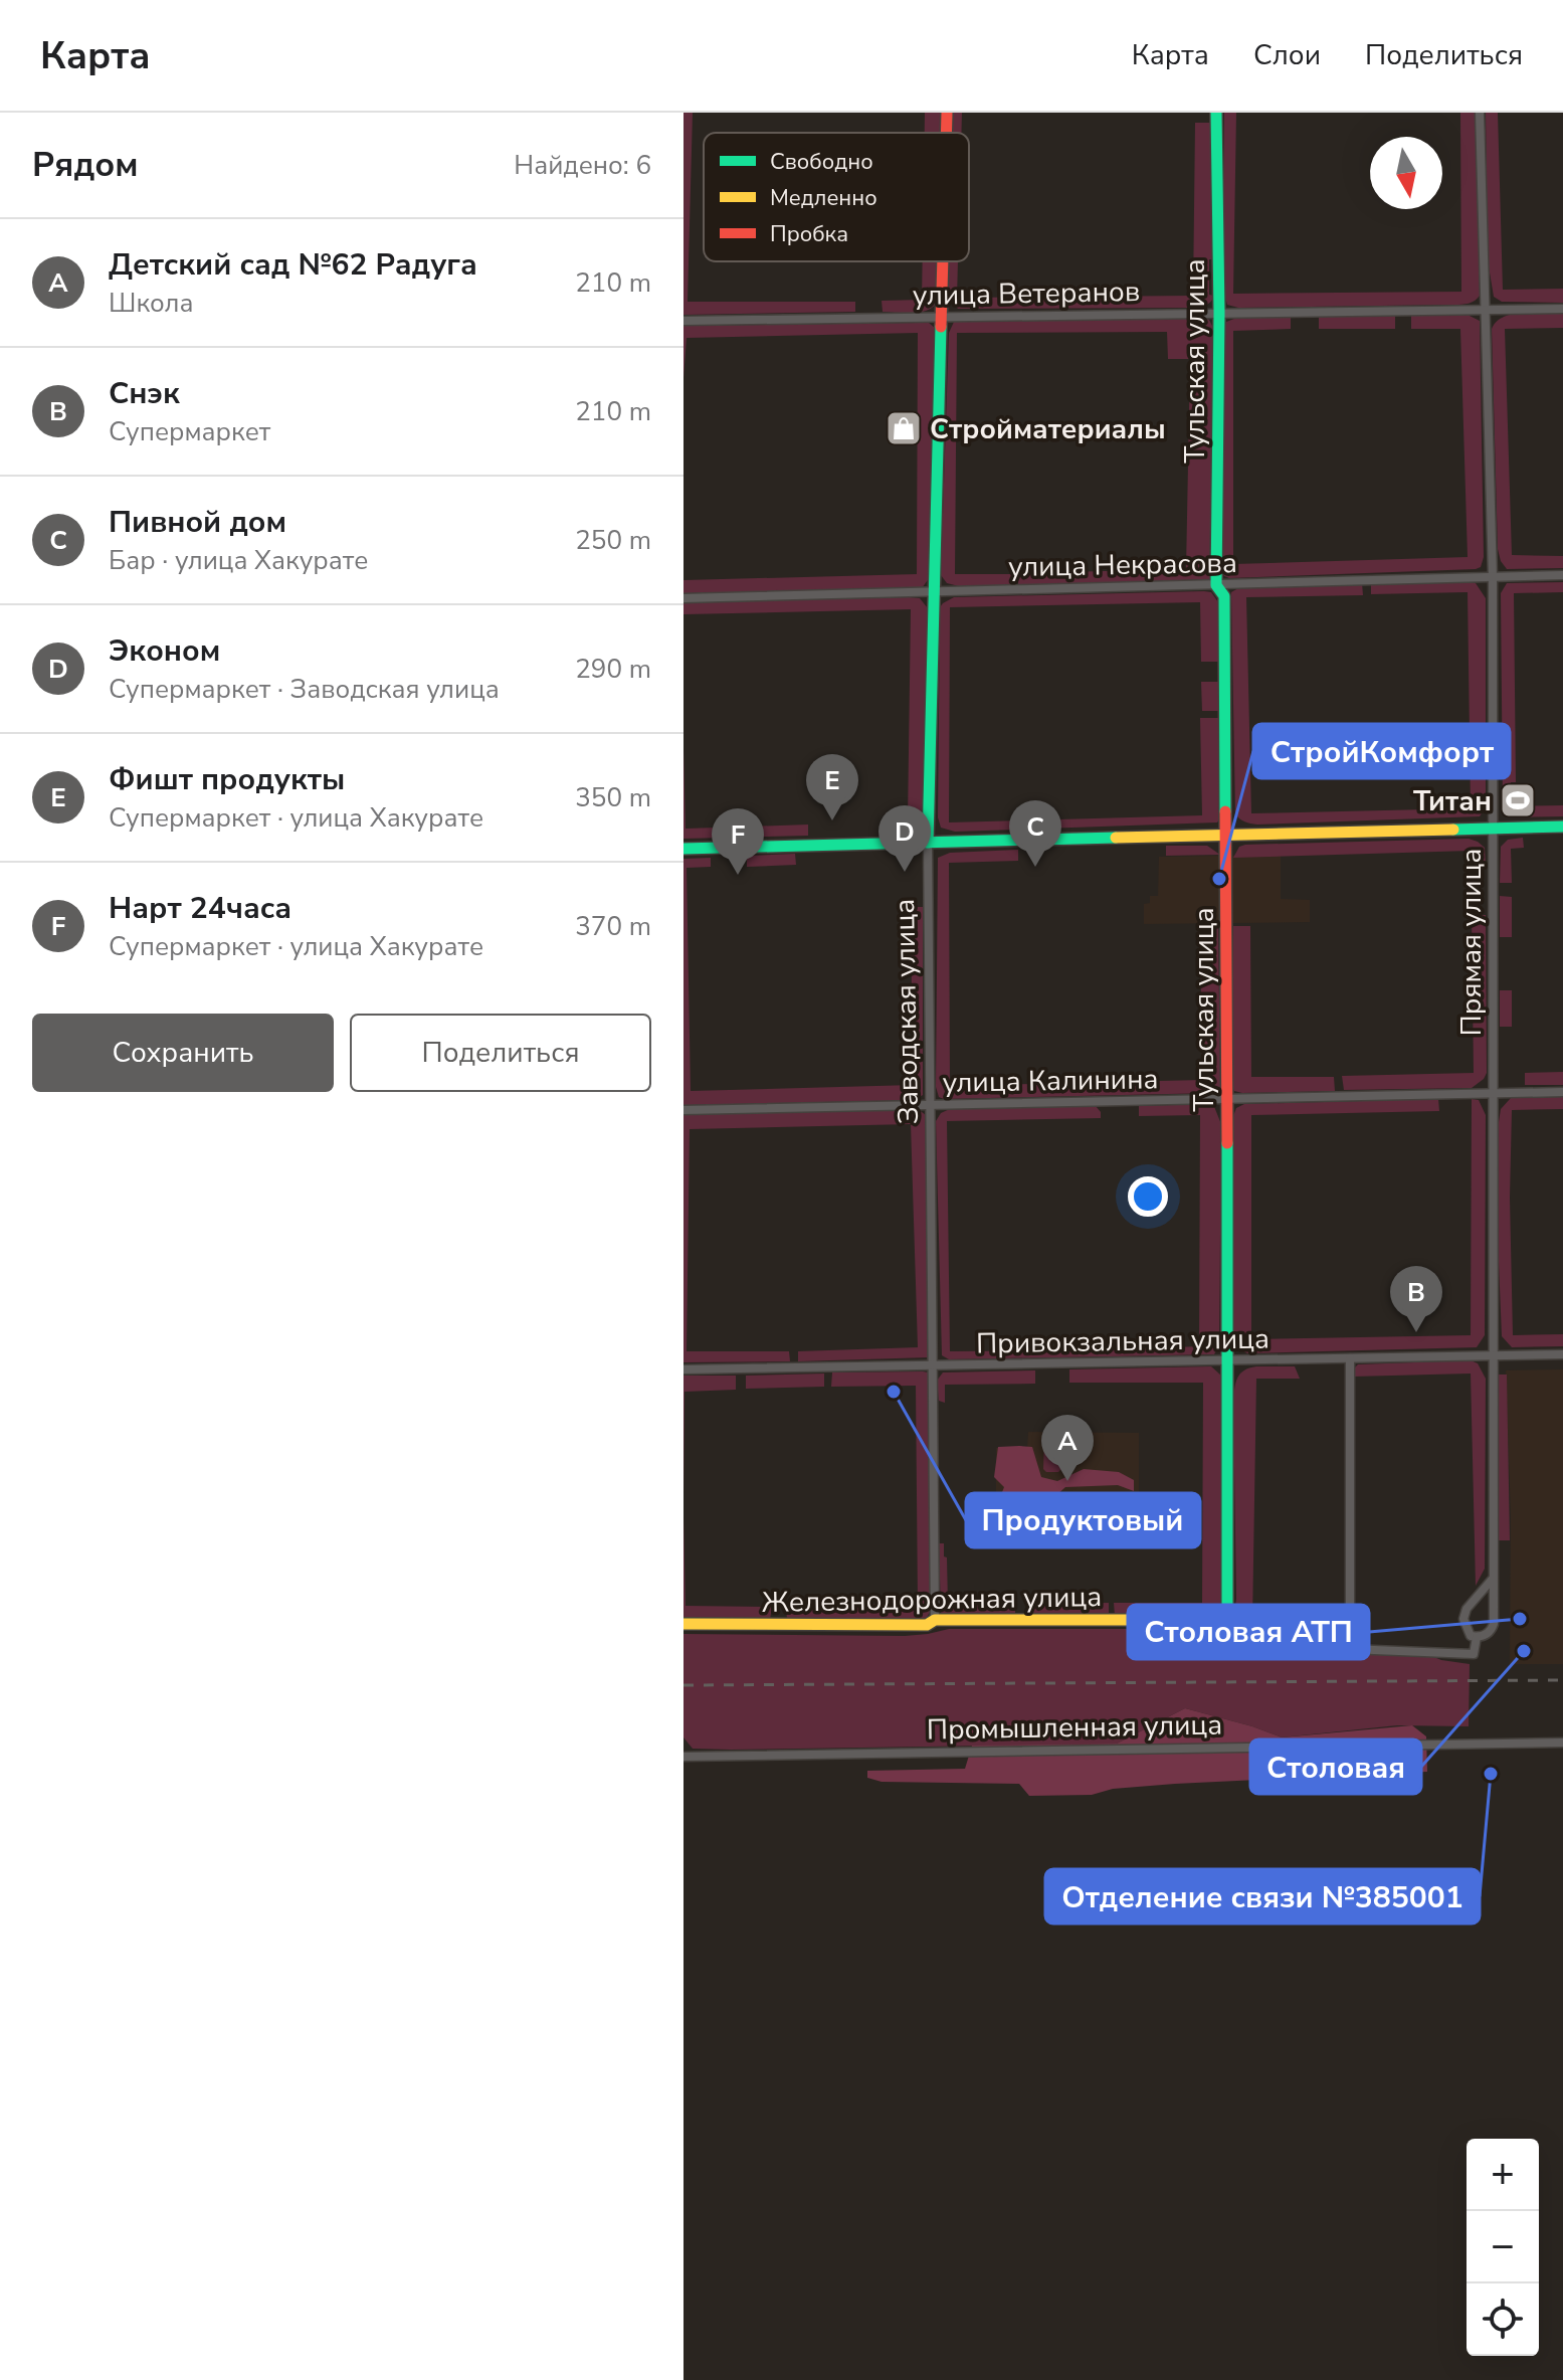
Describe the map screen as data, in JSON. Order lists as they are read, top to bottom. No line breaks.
{"streets":{"street":["улица Ветеранов","Тульская улица","улица Некрасова","Прямая улица","Заводская улица","улица Калинина","Привокзальная улица","Железнодорожная улица","Промышленная улица"]},"crossings":[["улица Ветеранов","Тульская улица"],["улица Ветеранов","Прямая улица"],["улица Ветеранов","Заводская улица"],["Тульская улица","улица Некрасова"],["Тульская улица","улица Калинина"],["Тульская улица","Привокзальная улица"],["Тульская улица","Железнодорожная улица"],["улица Некрасова","Прямая улица"],["улица Некрасова","Заводская улица"],["Прямая улица","улица Калинина"],["Прямая улица","Привокзальная улица"],["Заводская улица","улица Калинина"],["Заводская улица","Привокзальная улица"],["Заводская улица","Железнодорожная улица"]],"places":{"shop":["Стройматериалы"],"sports":["Титан"],"other":["СтройКомфорт","Продуктовый","Столовая АТП","Столовая","Отделение связи №385001"]},"legend":["Свободно","Медленно","Пробка"],"north":"bottom","page":{"header":"Карта","nav":["Карта","Слои","Поделиться"],"heading":["Рядом","Найдено: 6"],"list":[{"mark":"A","name":"Детский сад №62 Радуга","note":"Школа","value":"210 m"},{"mark":"B","name":"Снэк","note":"Супермаркет","value":"210 m"},{"mark":"C","name":"Пивной дом","note":"Бар · улица Хакурате","value":"250 m"},{"mark":"D","name":"Эконом","note":"Супермаркет · Заводская улица","value":"290 m"},{"mark":"E","name":"Фишт продукты","note":"Супермаркет · улица Хакурате","value":"350 m"},{"mark":"F","name":"Нарт 24часа","note":"Супермаркет · улица Хакурате","value":"370 m"}],"pins":["E","C","D","F","B","A"],"buttons":["Сохранить","Поделиться"],"map_buttons":["+","−"]}}
